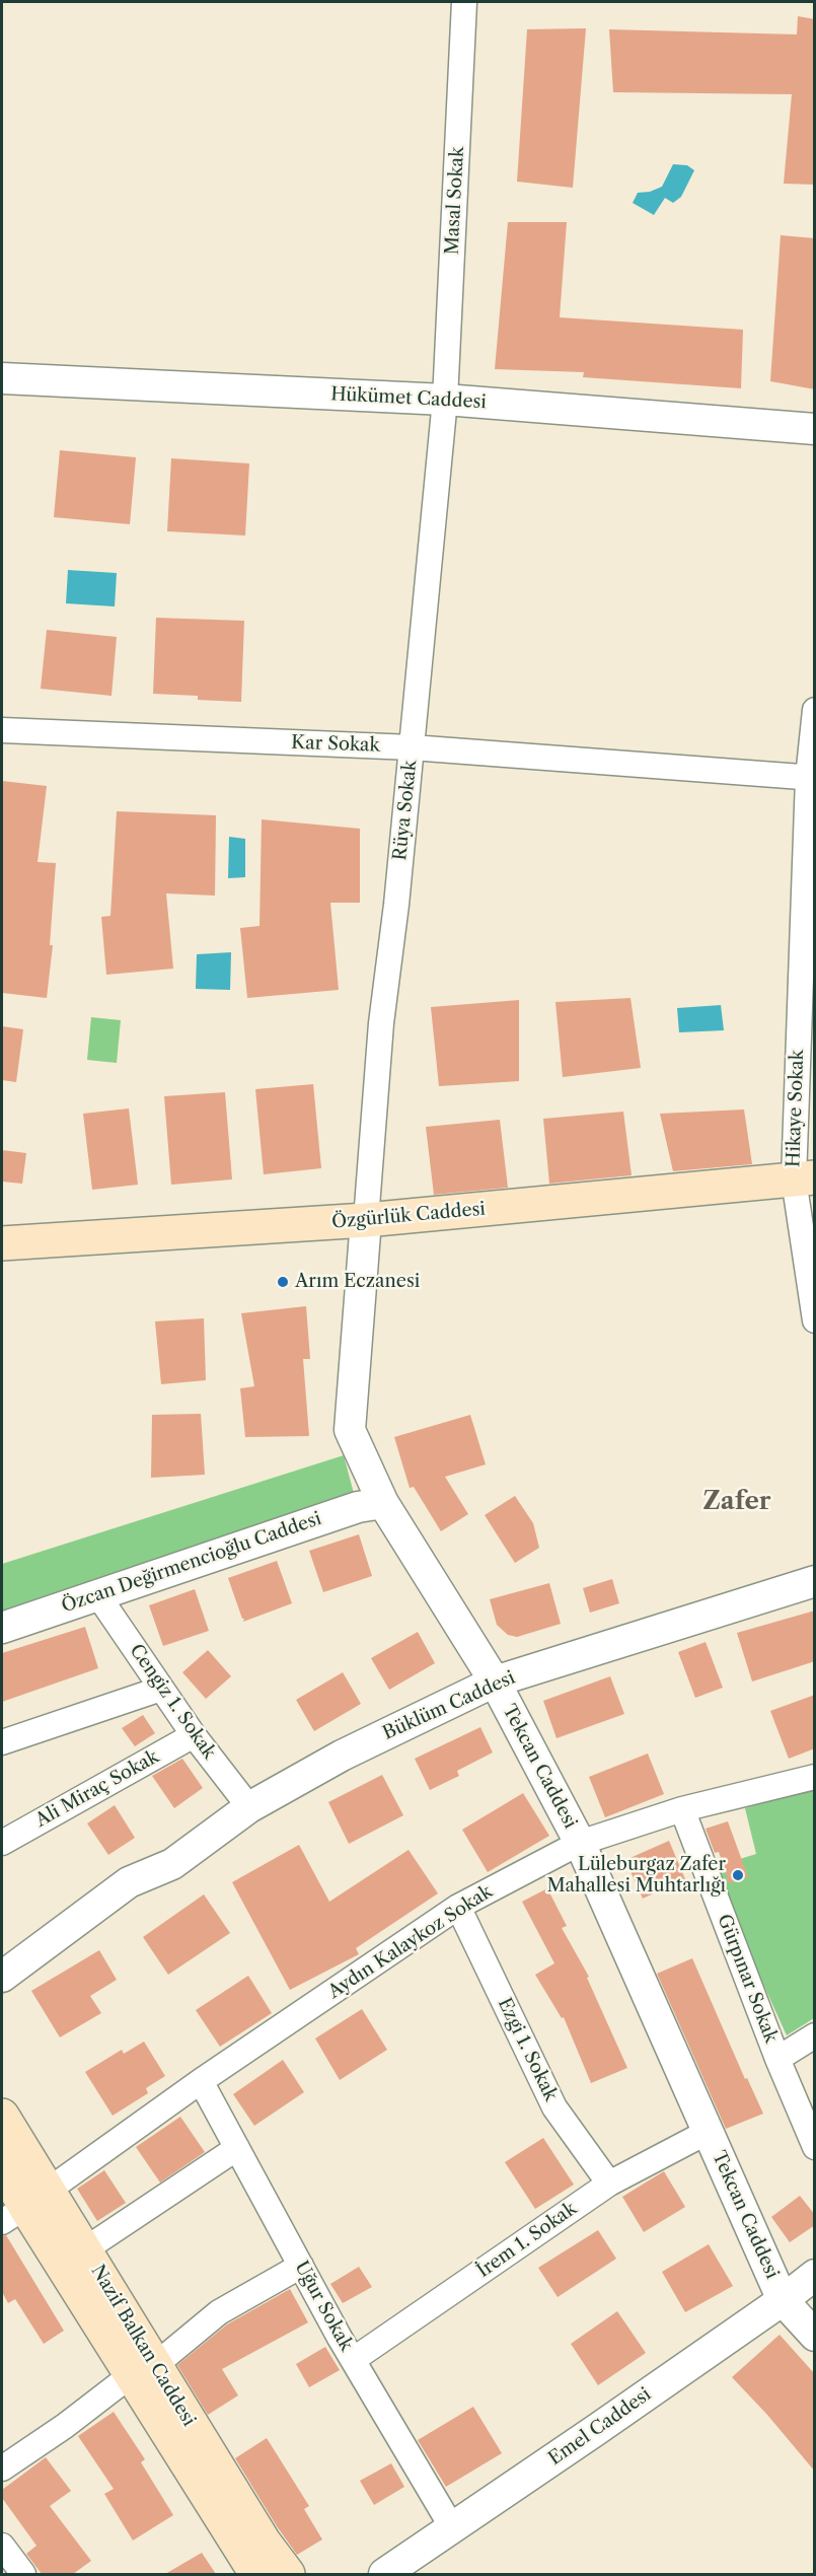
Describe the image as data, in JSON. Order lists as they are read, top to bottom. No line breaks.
{"streets":{"main road":["Özgürlük Caddesi","Nazif Balkan Caddesi"],"street":["Masal Sokak","Hükümet Caddesi","Kar Sokak","Rüya Sokak","Hikaye Sokak","Özcan Değirmencioğlu Caddesi","Cengiz 1. Sokak","Büklüm Caddesi","Tekcan Caddesi","Ali Miraç Sokak","Aydın Kalaykoz Sokak","Gürpınar Sokak","Ezgi 1. Sokak","İrem 1. Sokak","Uğur Sokak","Emel Caddesi"]},"crossings":[["Masal Sokak","Hükümet Caddesi"],["Masal Sokak","Rüya Sokak"],["Hükümet Caddesi","Rüya Sokak"],["Kar Sokak","Rüya Sokak"],["Kar Sokak","Hikaye Sokak"],["Rüya Sokak","Özgürlük Caddesi"],["Rüya Sokak","Tekcan Caddesi"],["Hikaye Sokak","Özgürlük Caddesi"],["Özgürlük Caddesi","Tekcan Caddesi"],["Özcan Değirmencioğlu Caddesi","Cengiz 1. Sokak"],["Özcan Değirmencioğlu Caddesi","Tekcan Caddesi"],["Cengiz 1. Sokak","Büklüm Caddesi"],["Cengiz 1. Sokak","Ali Miraç Sokak"],["Büklüm Caddesi","Tekcan Caddesi"],["Tekcan Caddesi","Aydın Kalaykoz Sokak"],["Tekcan Caddesi","İrem 1. Sokak"],["Tekcan Caddesi","Emel Caddesi"],["Aydın Kalaykoz Sokak","Gürpınar Sokak"],["Aydın Kalaykoz Sokak","Ezgi 1. Sokak"],["Aydın Kalaykoz Sokak","Uğur Sokak"],["Aydın Kalaykoz Sokak","Nazif Balkan Caddesi"],["Ezgi 1. Sokak","İrem 1. Sokak"],["İrem 1. Sokak","Uğur Sokak"],["Uğur Sokak","Emel Caddesi"]],"districts":["Zafer"],"places":["Arım Eczanesi","Lüleburgaz Zafer Mahallesi Muhtarlığı"]}
